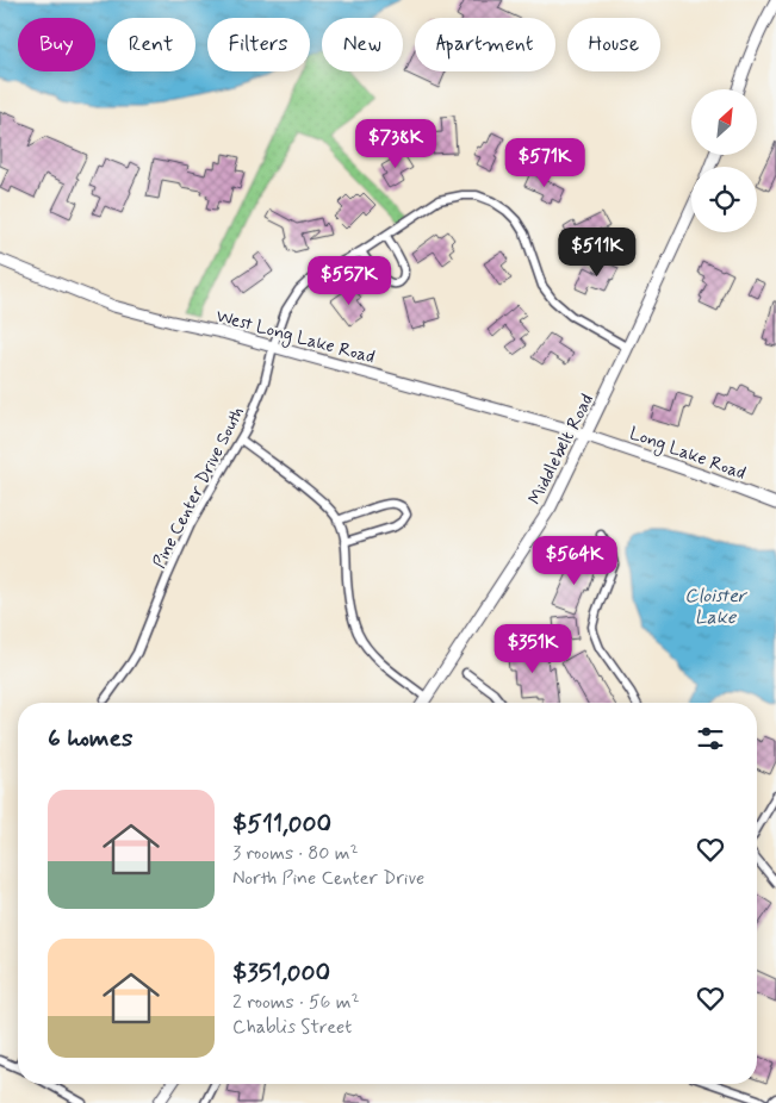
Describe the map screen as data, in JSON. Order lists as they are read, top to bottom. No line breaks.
{"streets":{"main road":["West Long Lake Road","Middlebelt Road","Long Lake Road"],"street":["Pine Center Drive South"]},"crossings":[["West Long Lake Road","Middlebelt Road"],["West Long Lake Road","Long Lake Road"],["West Long Lake Road","Pine Center Drive South"],["Middlebelt Road","Long Lake Road"],["Middlebelt Road","Pine Center Drive South"]],"water":["Cloister Lake"],"north":"top right","page":{"chip":["Buy","Rent","Filters","New","Apartment","House"],"price":["$738K","$571K","$511K","$557K","$564K","$351K"],"heading":"6 homes","list":[{"name":"$511,000","note":"3 rooms · 80 m² · North Pine Center Drive"},{"name":"$351,000","note":"2 rooms · 56 m² · Chablis Street"}]}}
